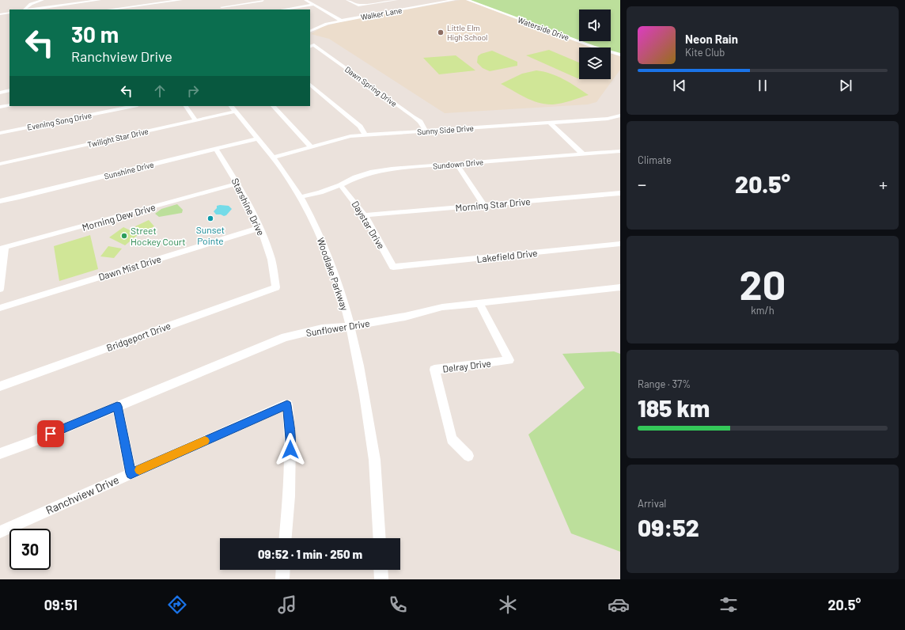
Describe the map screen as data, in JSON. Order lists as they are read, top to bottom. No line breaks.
{"streets":{"street":["Walker Lane","Waterside Drive","Dawn Spring Drive","Evening Song Drive","Sunny Side Drive","Twilight Star Drive","Sundown Drive","Sunshine Drive","Morning Star Drive","Starshine Drive","Morning Dew Drive","Daystar Drive","Lakefield Drive","Dawn Mist Drive","Woodlake Parkway","Sunflower Drive","Bridgeport Drive","Delray Drive","Ranchview Drive"]},"crossings":[["Dawn Spring Drive","Sunny Side Drive"],["Sunny Side Drive","Woodlake Parkway"],["Twilight Star Drive","Woodlake Parkway"],["Sundown Drive","Daystar Drive"],["Sundown Drive","Woodlake Parkway"],["Sunshine Drive","Starshine Drive"],["Sunshine Drive","Woodlake Parkway"],["Morning Star Drive","Daystar Drive"],["Starshine Drive","Morning Dew Drive"],["Starshine Drive","Dawn Mist Drive"],["Starshine Drive","Bridgeport Drive"],["Daystar Drive","Lakefield Drive"],["Woodlake Parkway","Sunflower Drive"],["Sunflower Drive","Delray Drive"]],"places":["Little Elm High School","Sunset Pointe","Street Hockey Court"],"page":{"turn":["30 m","Ranchview Drive"],"song":["Neon Rain","Kite Club"],"tile":["Climate",["20","km/h"],["Range · 37%","185 km"],["Arrival","09:52"]],"heat":["−","20.5°","+"],"limit":"30","trip":"09:52 · 1 min · 250 m","tabs":["09:51","20.5°"]}}
